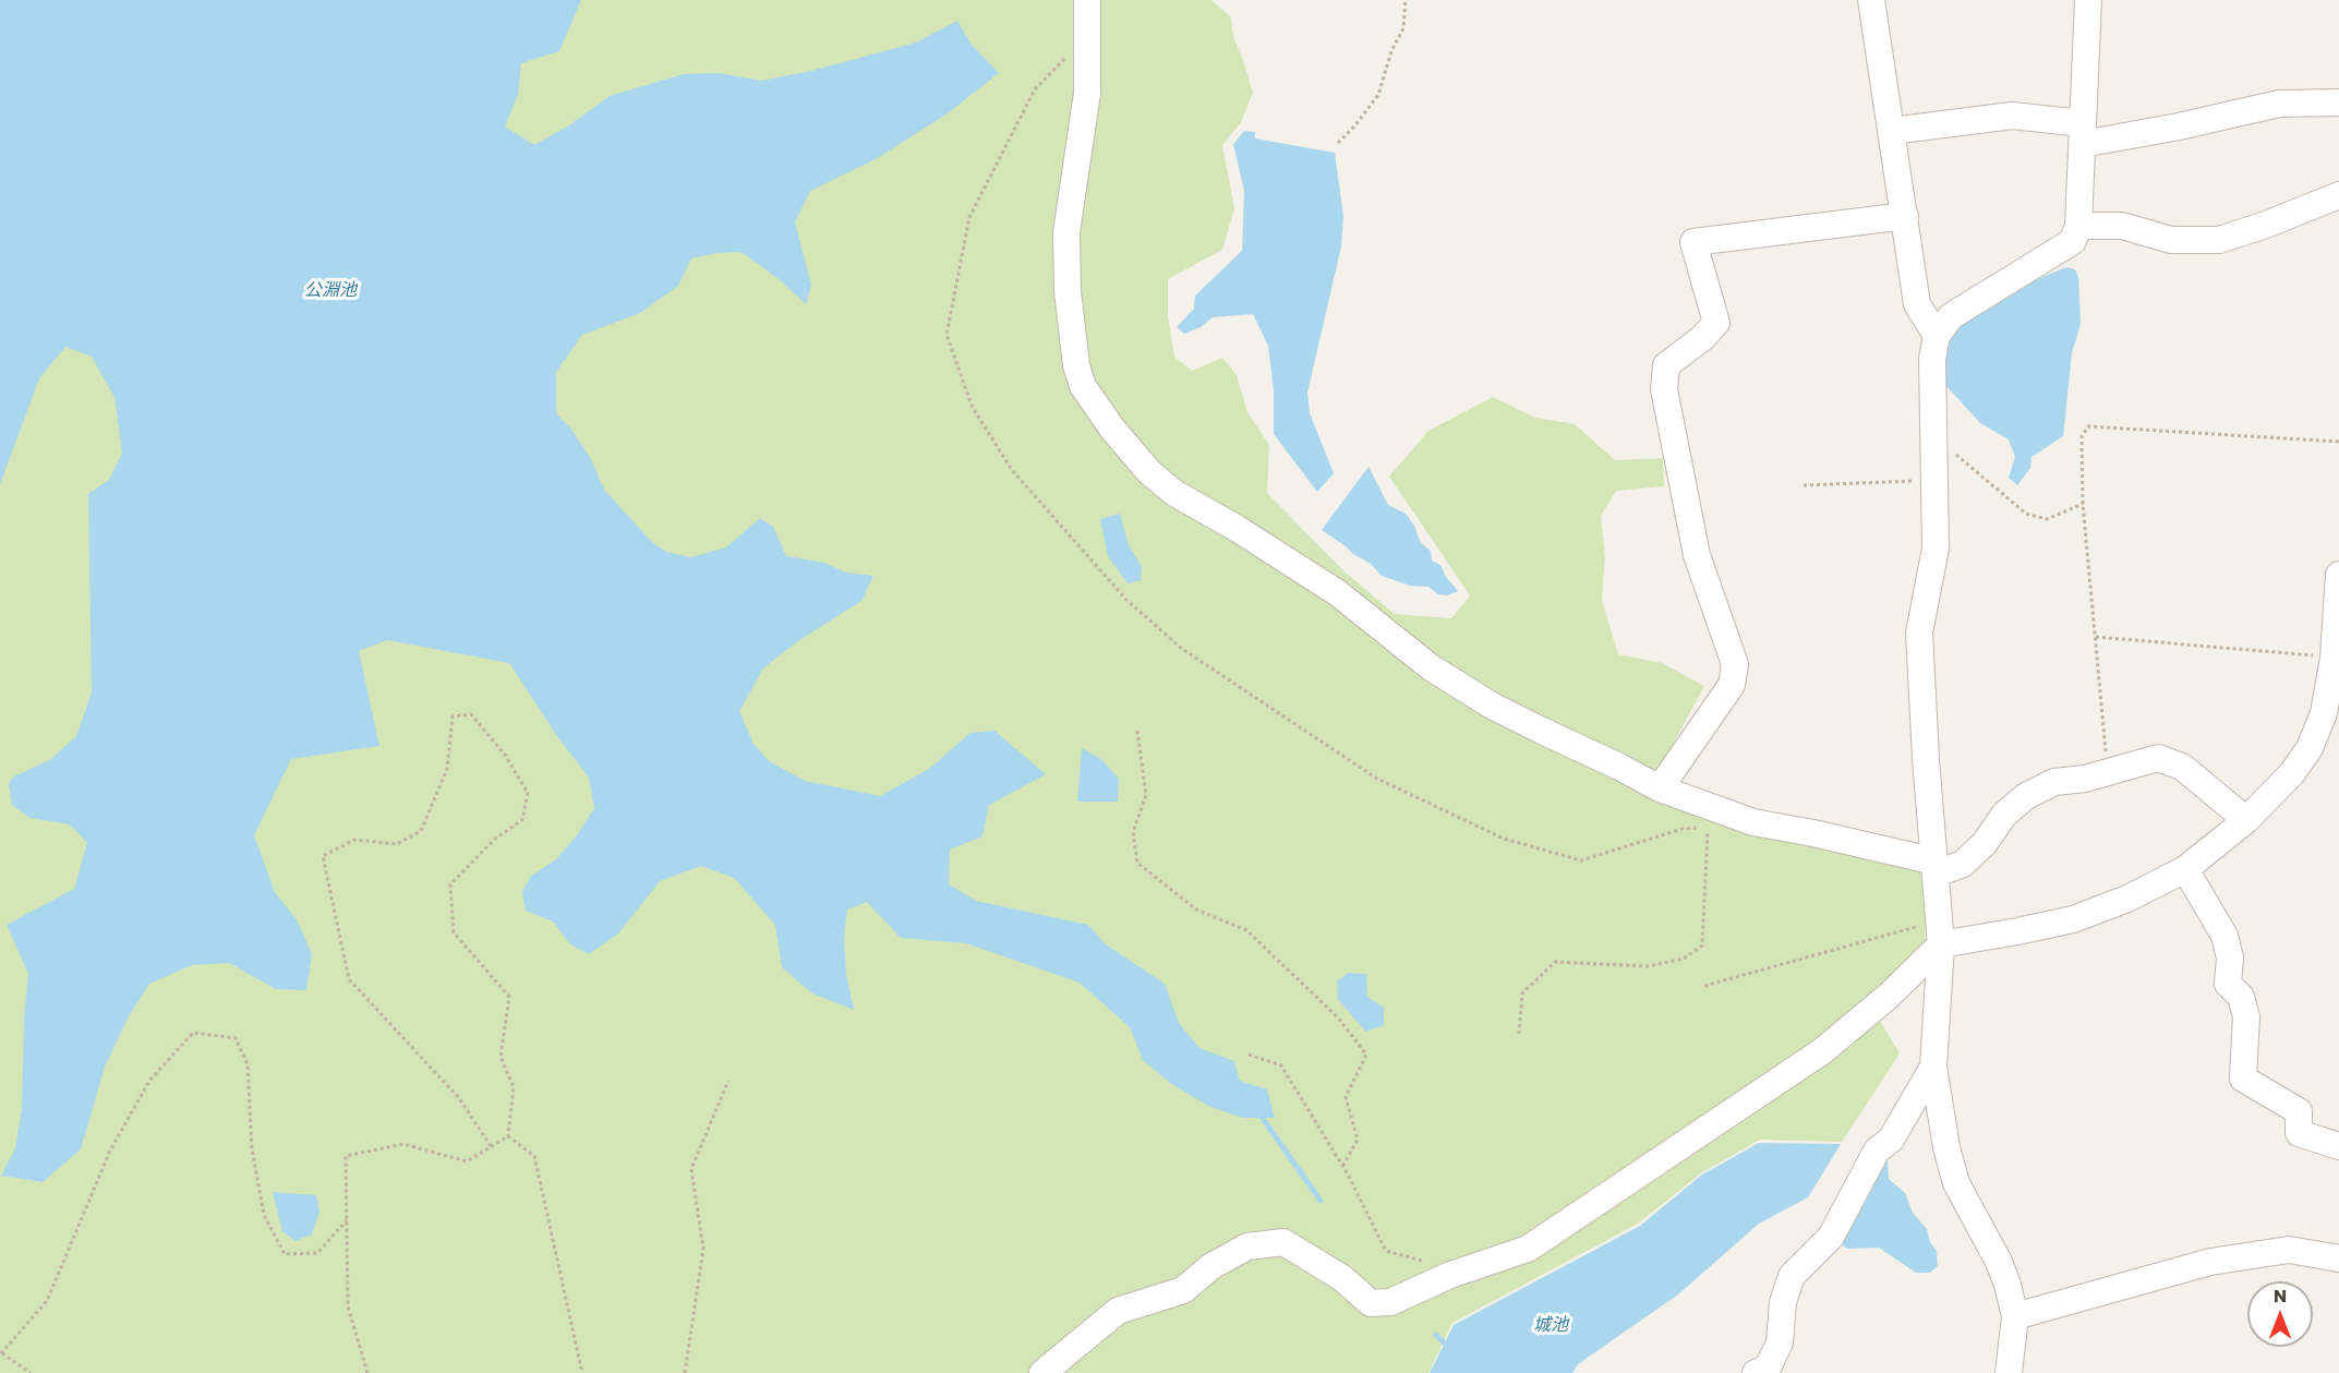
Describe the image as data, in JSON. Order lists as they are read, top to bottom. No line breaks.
{"water":["公淵池","城池"],"north":"top"}
